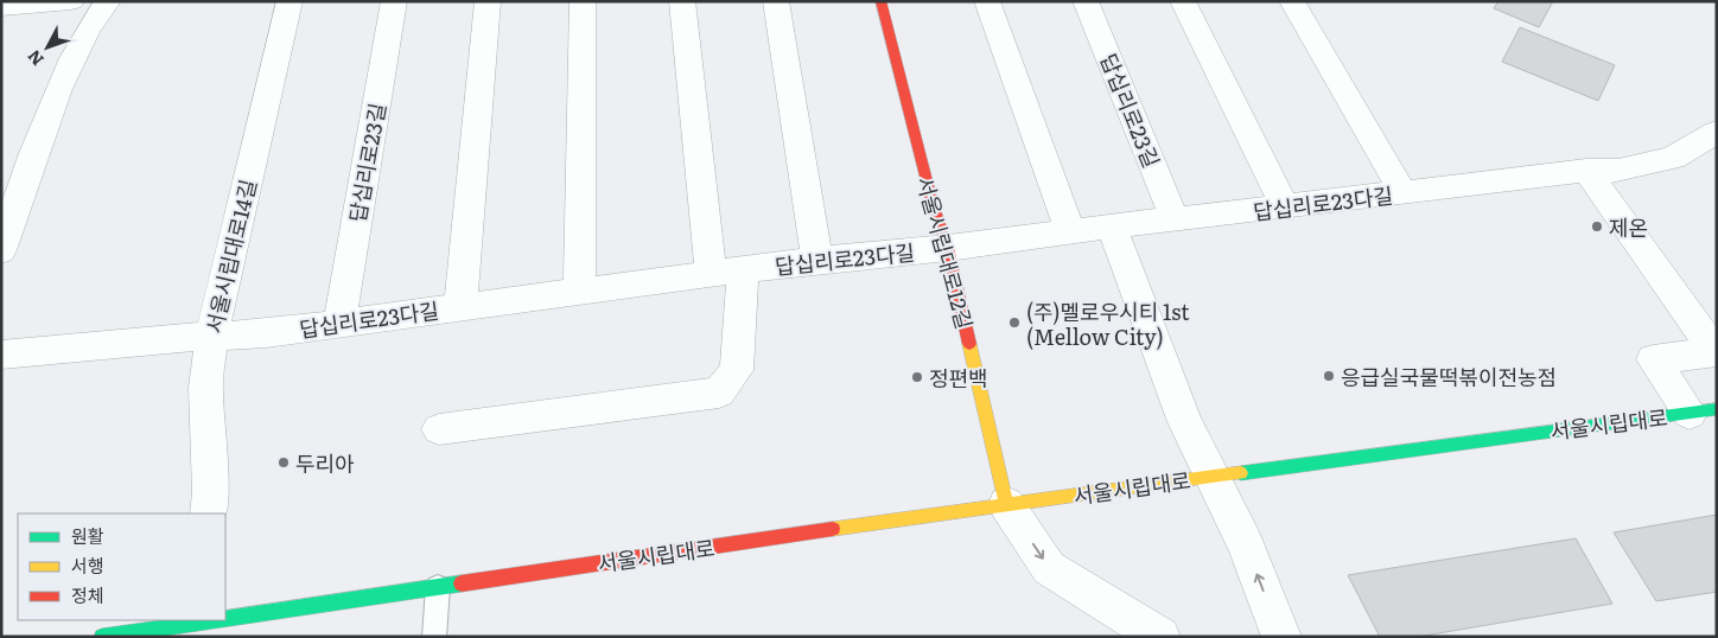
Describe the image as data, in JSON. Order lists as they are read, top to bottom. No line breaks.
{"streets":{"main road":["서울시립대로12길","서울시립대로"],"street":["답십리로23길","답십리로23다길","서울시립대로14길"]},"crossings":[["답십리로23길","답십리로23다길"],["답십리로23다길","서울시립대로12길"],["답십리로23다길","서울시립대로14길"],["답십리로23다길","서울시립대로"],["서울시립대로12길","서울시립대로"]],"places":["제온","(주)멜로우시티 1st (Mellow City)","응급실국물떡볶이전농점","정편백","두리아"],"legend":["원활","서행","정체"],"north":"bottom left"}
